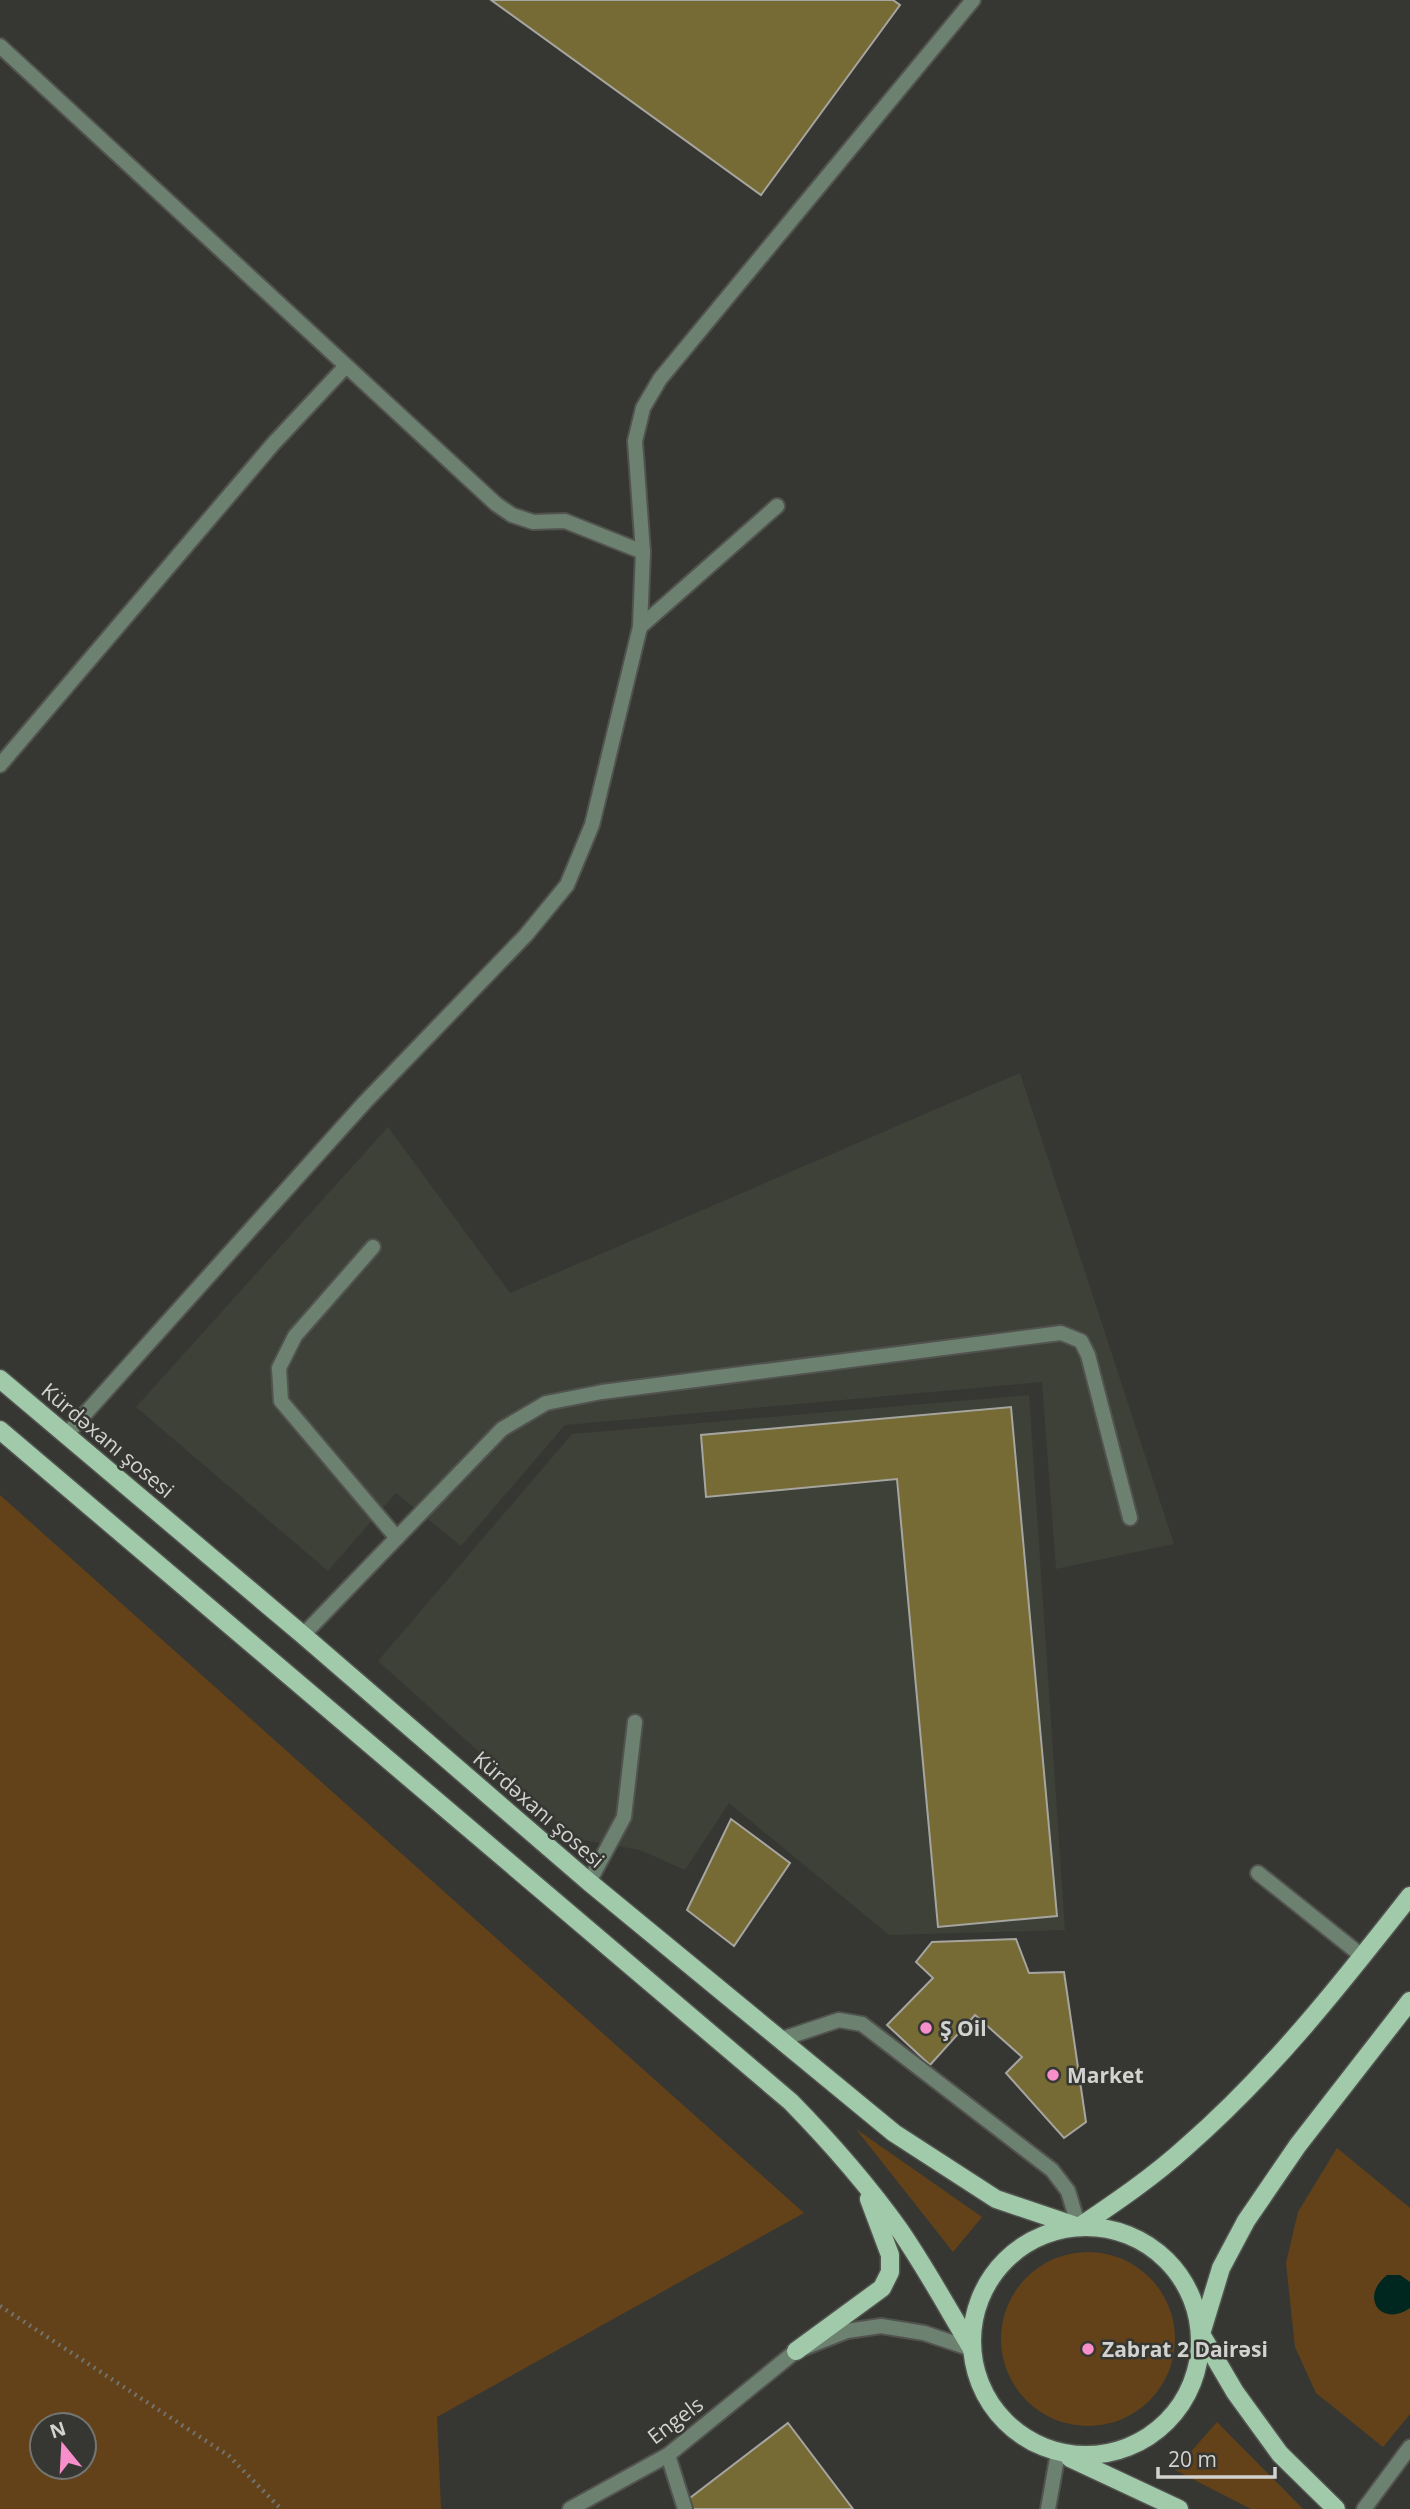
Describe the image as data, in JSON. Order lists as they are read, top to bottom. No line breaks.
{"streets":{"main road":["Kürdəxanı şosesi"],"street":["Engels"]},"crossings":[["Kürdəxanı şosesi","Engels"]],"places":["Ş Oil","Market","Zabrat 2 Dairəsi"],"scale_bar":"20 m","north":"top"}
